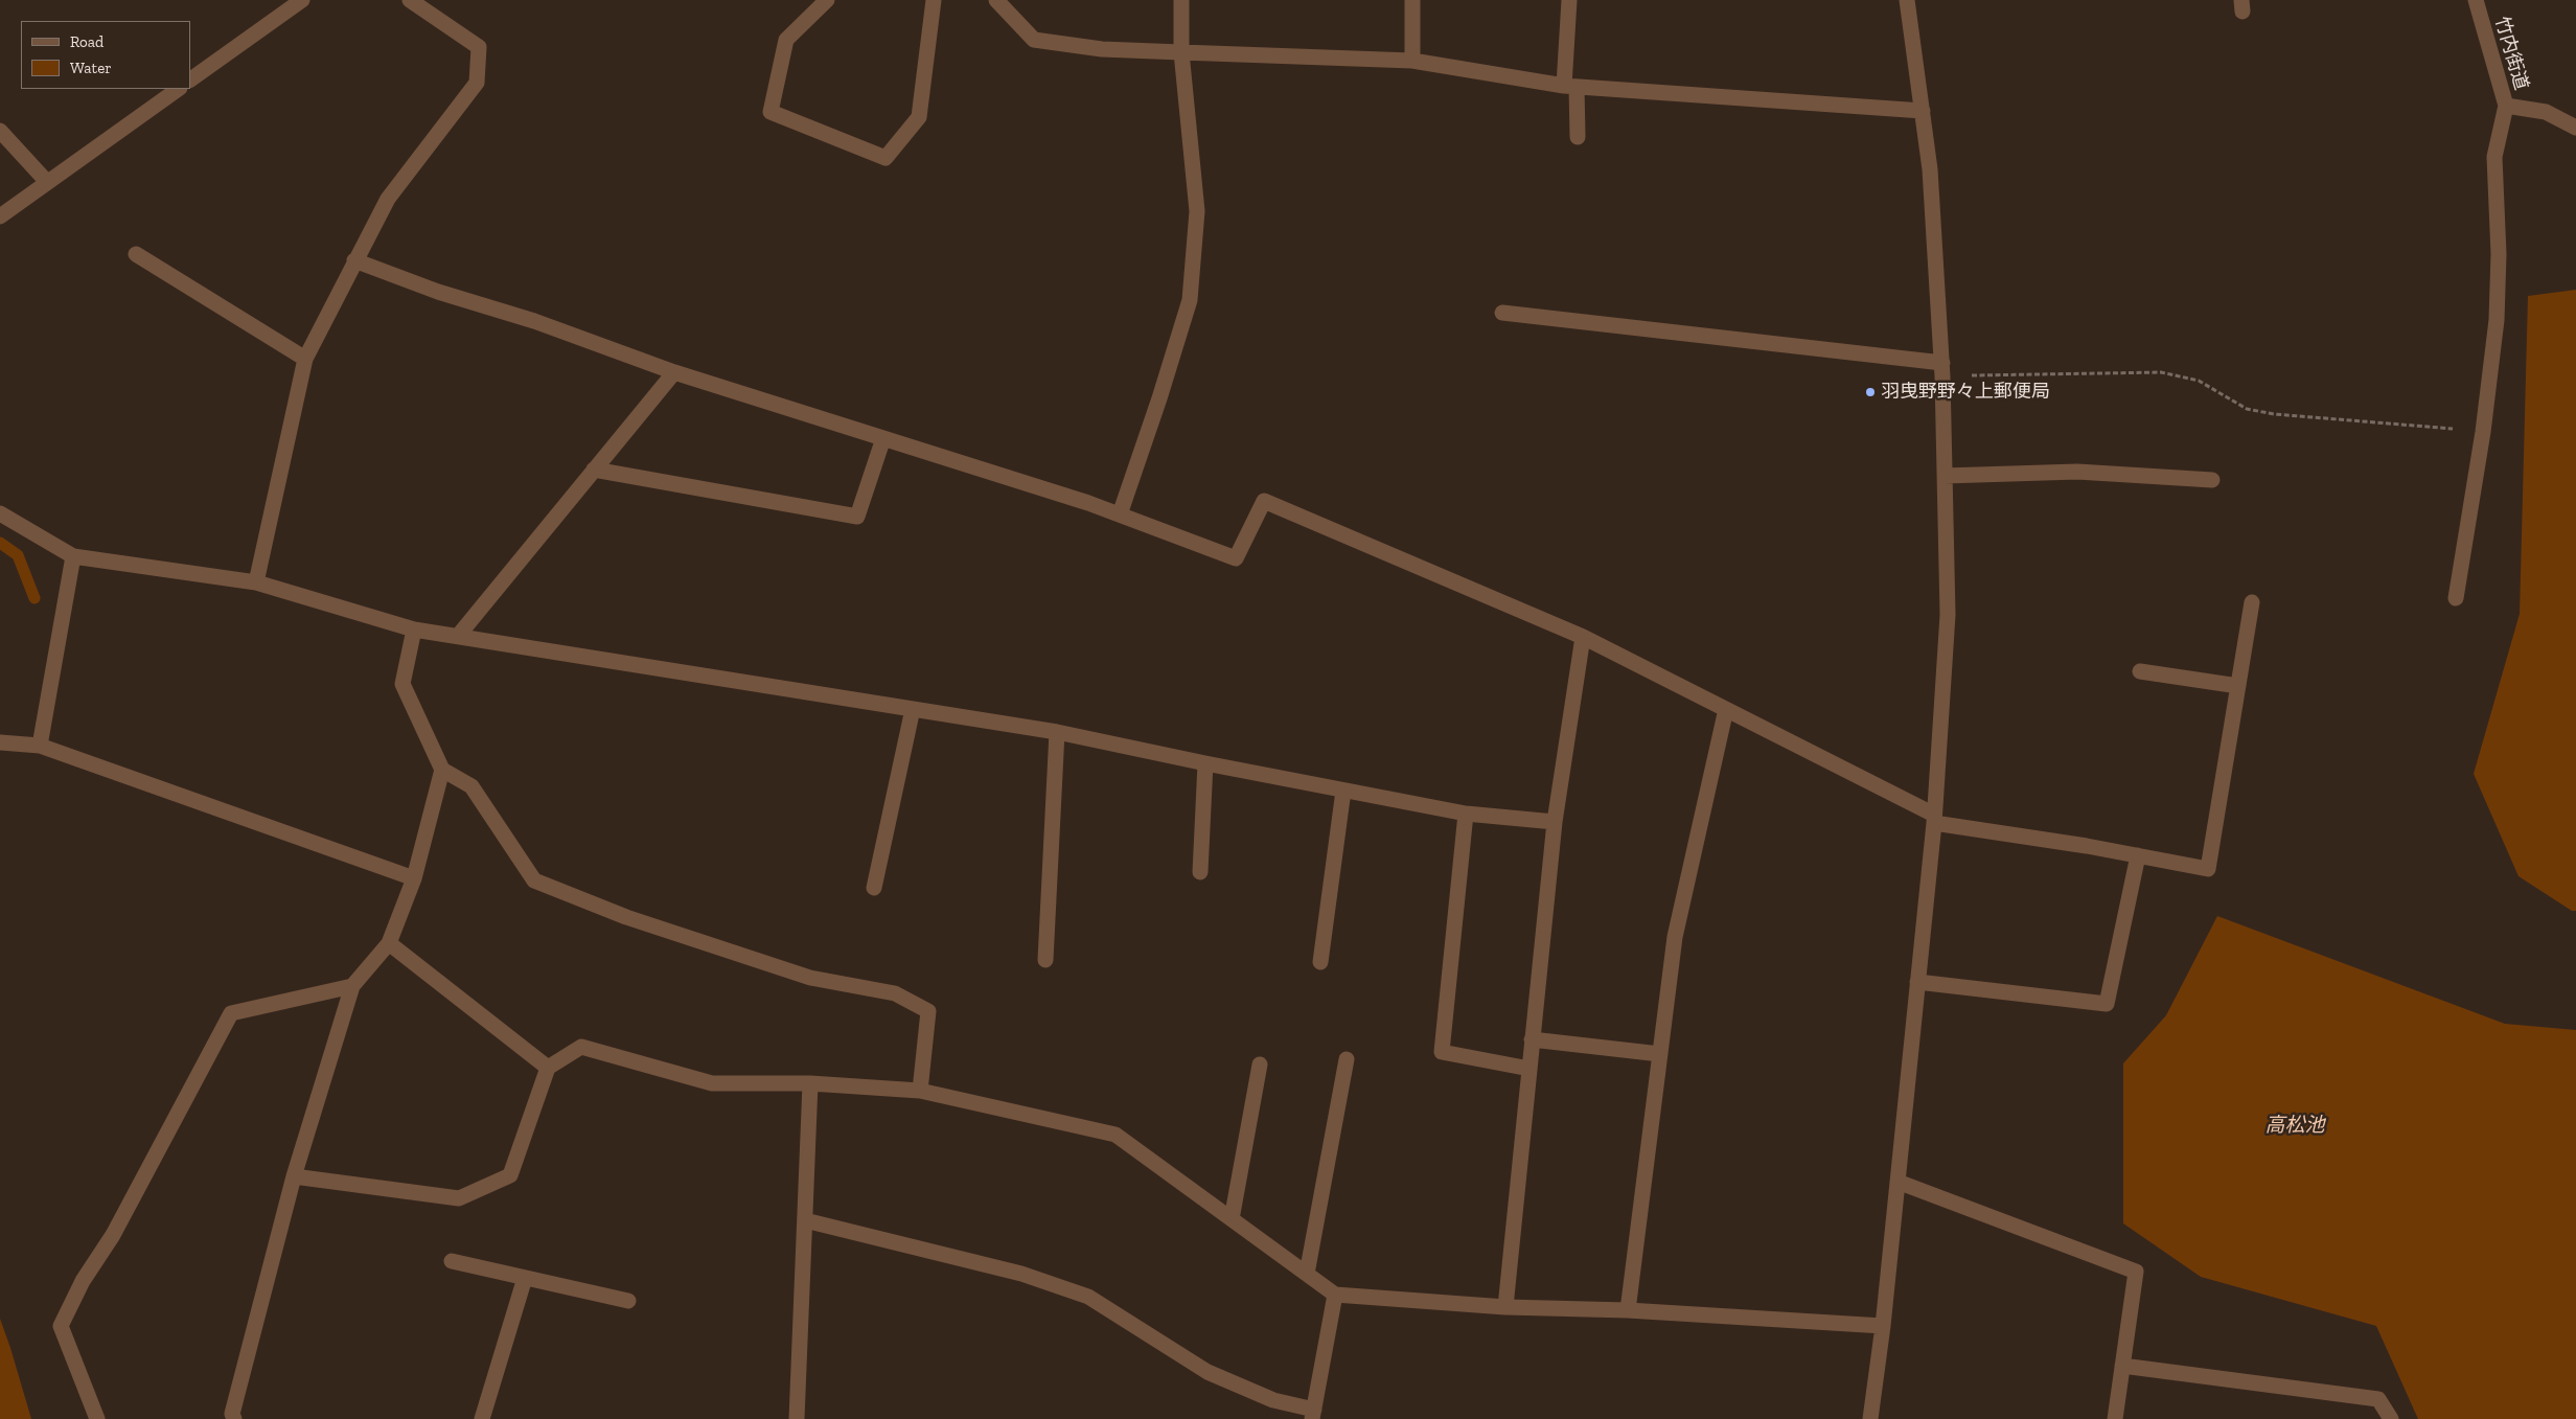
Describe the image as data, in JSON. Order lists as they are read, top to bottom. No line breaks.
{"streets":{"street":["竹内街道"]},"water":["高松池"],"places":["羽曳野野々上郵便局"],"legend":["Road","Water"]}
